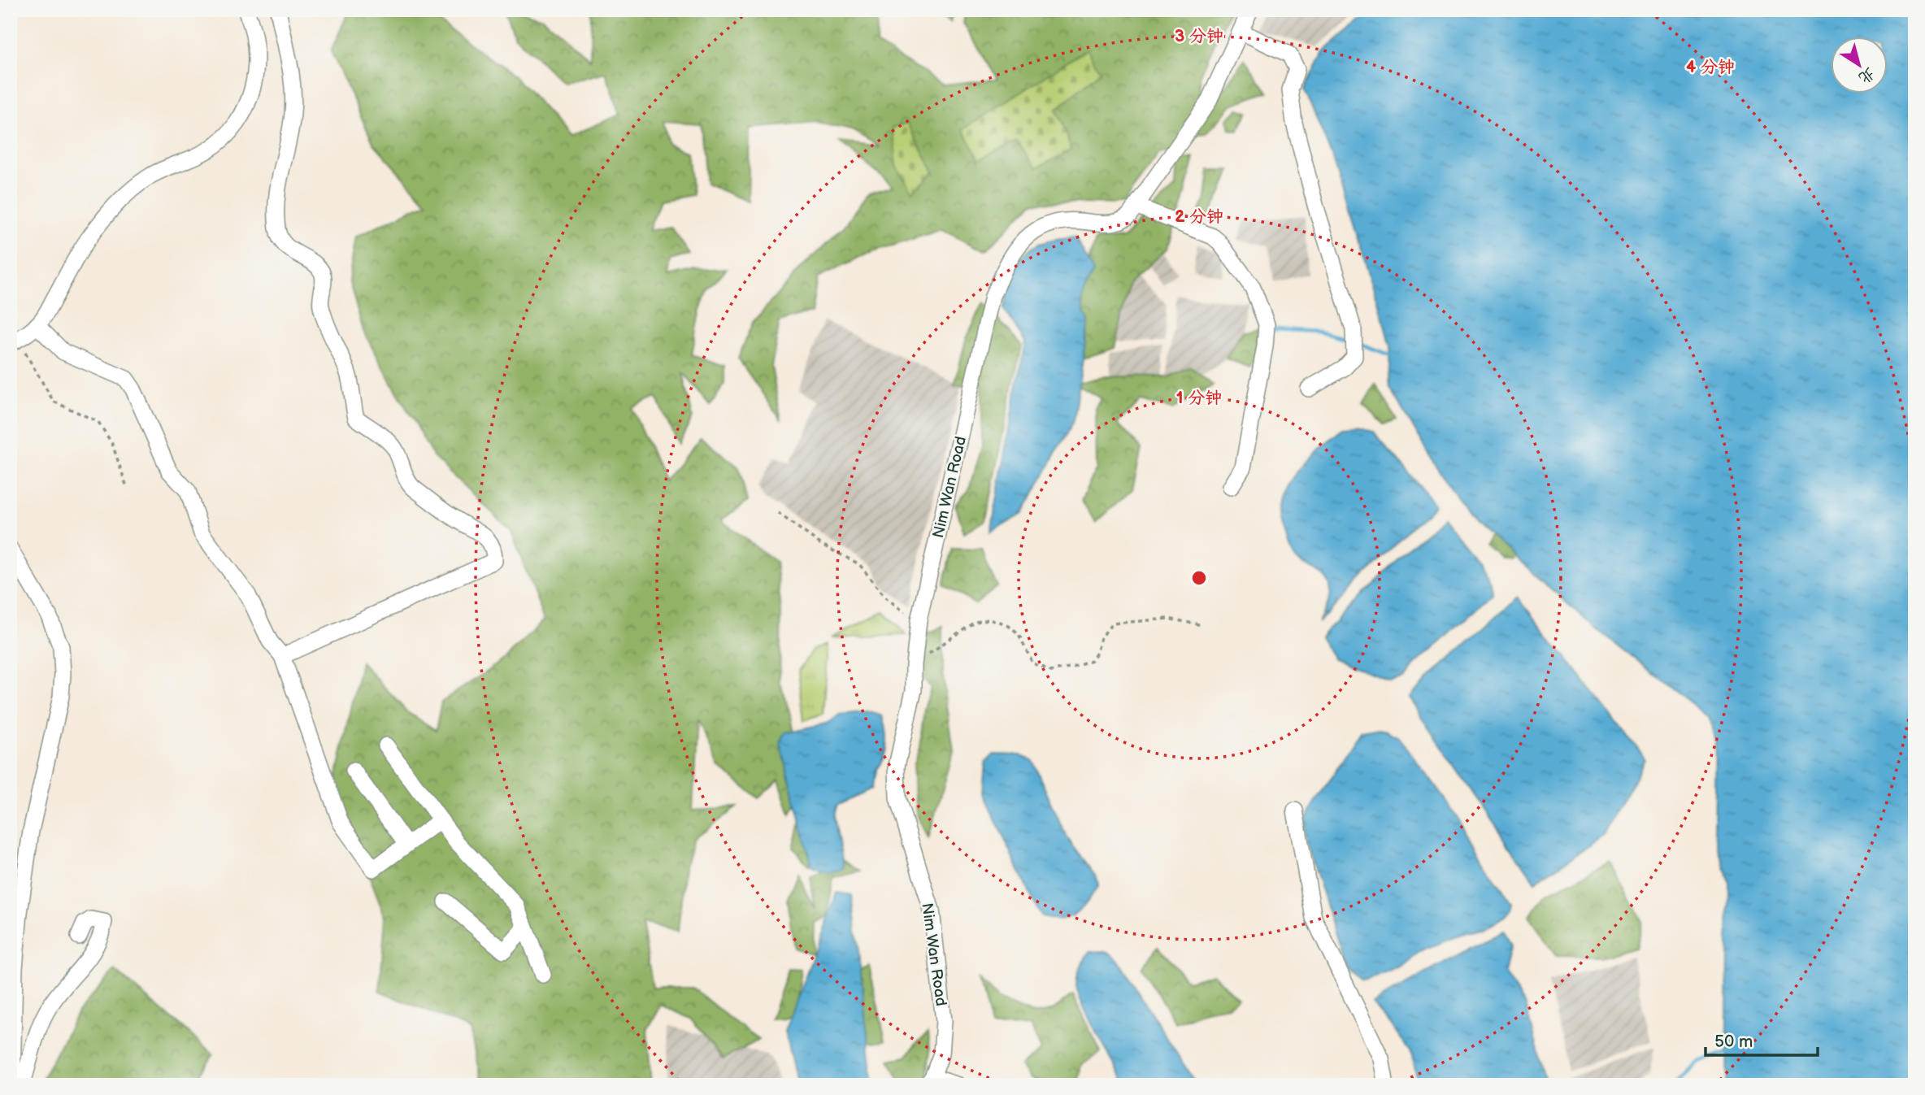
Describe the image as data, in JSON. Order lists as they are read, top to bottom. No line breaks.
{"streets":{"street":["Nim Wan Road"]},"scale_bar":"50 m","north":"bottom right","rings":["3 分钟","4 分钟","2 分钟","1 分钟"]}
